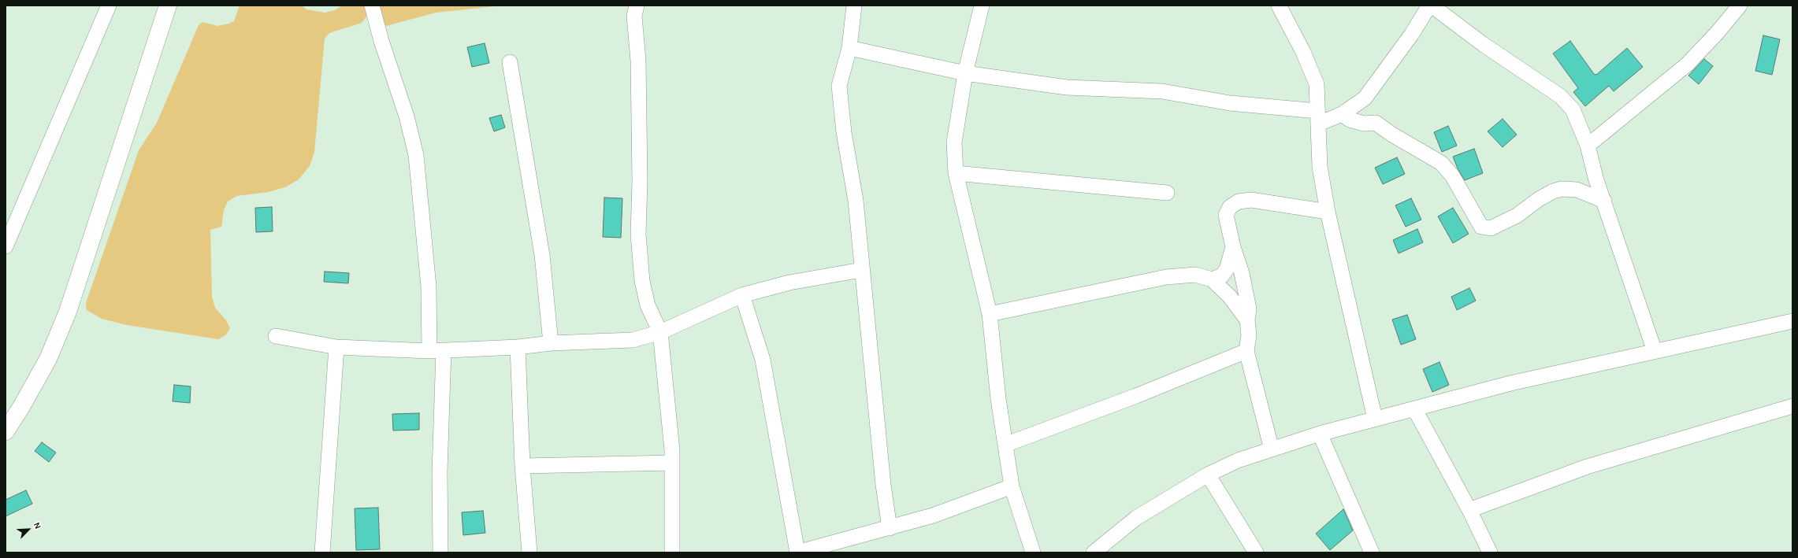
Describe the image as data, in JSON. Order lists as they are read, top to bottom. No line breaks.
{"north":"top right"}
